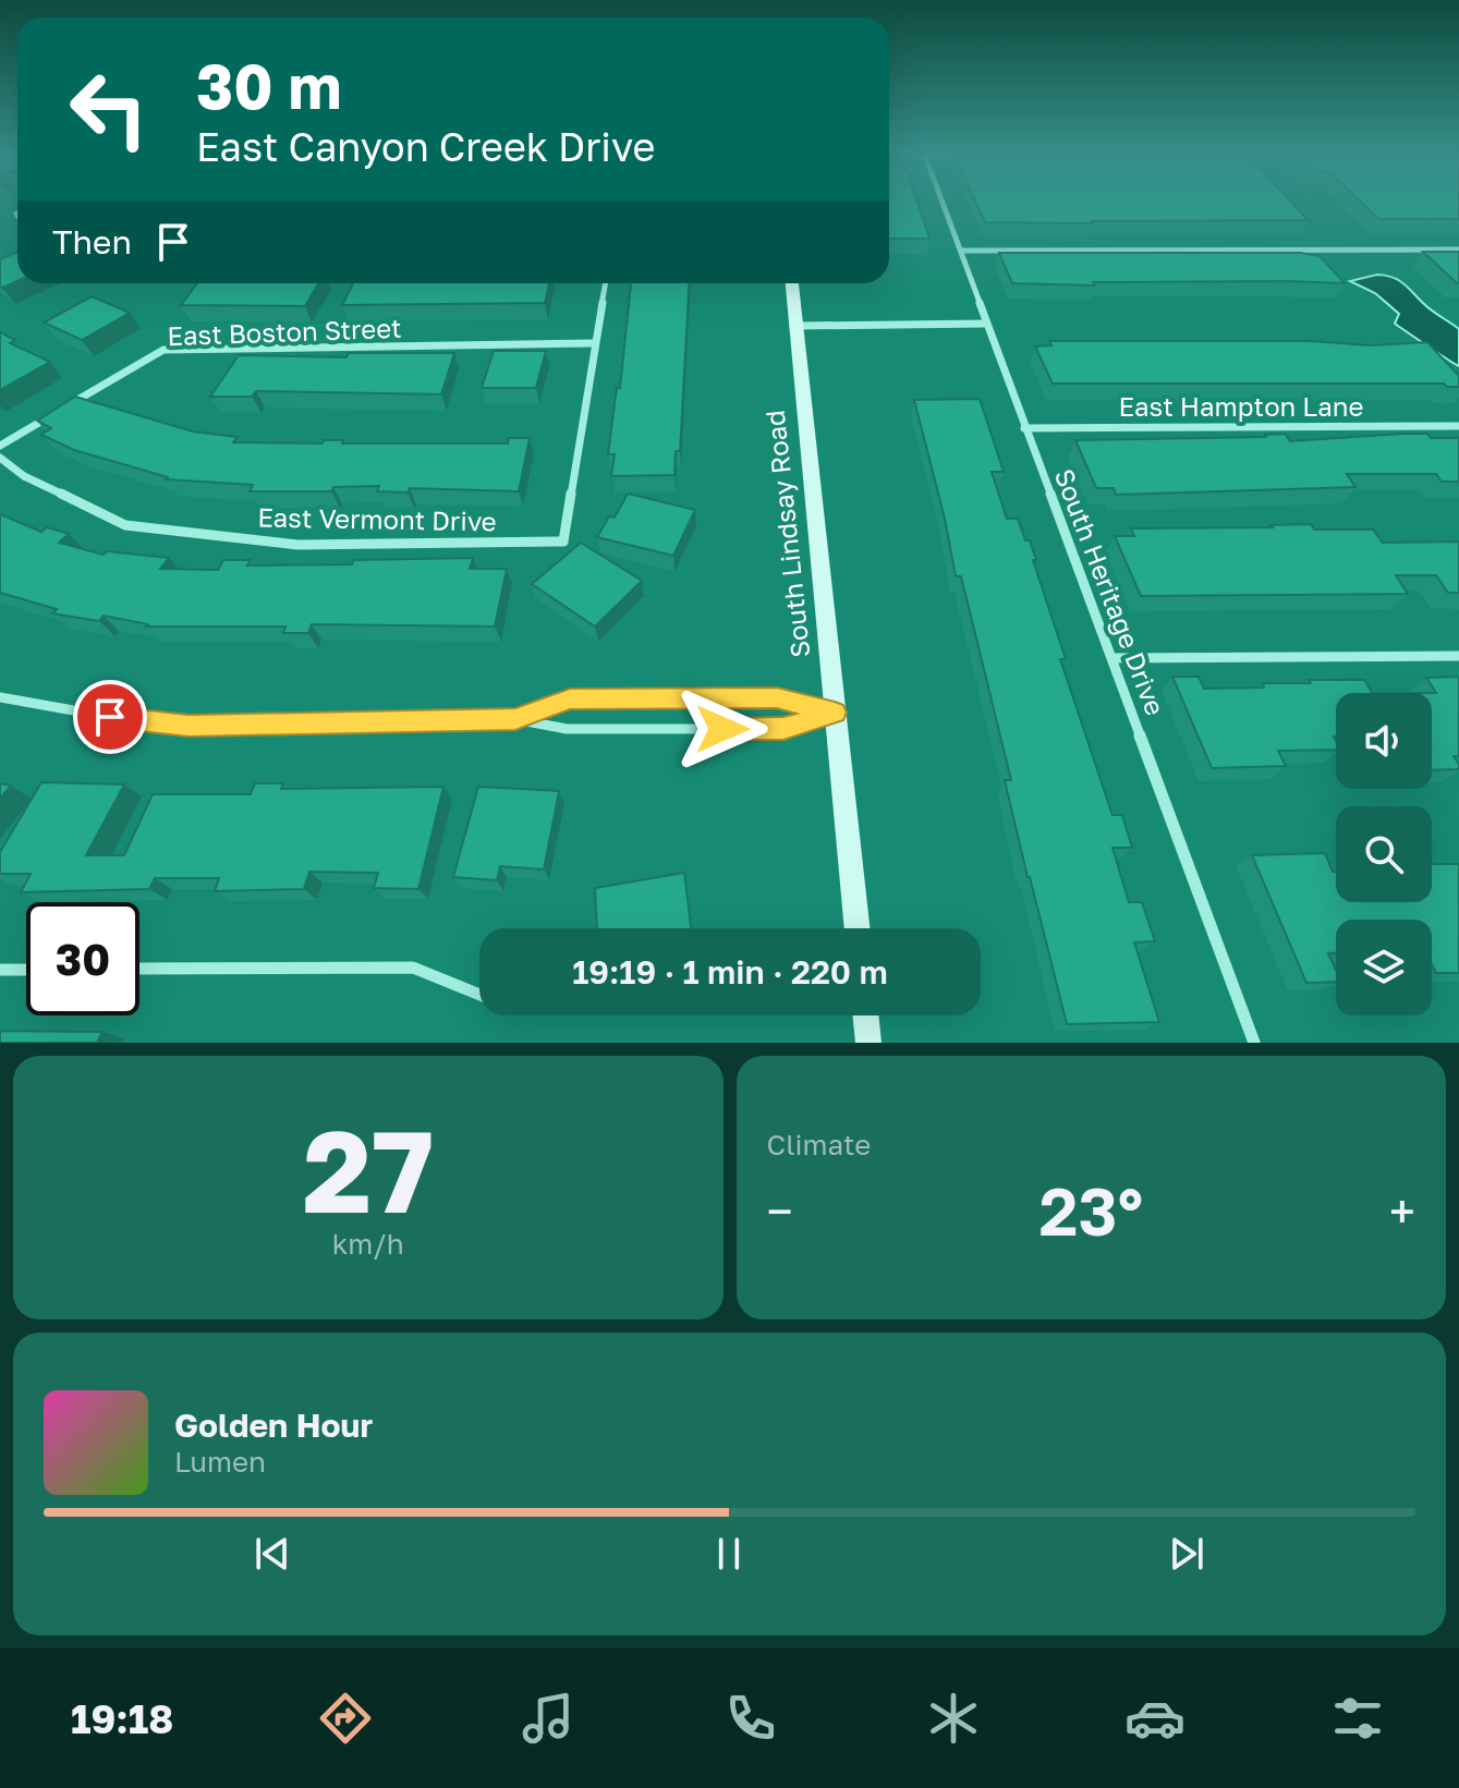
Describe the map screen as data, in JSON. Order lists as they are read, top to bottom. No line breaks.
{"streets":{"main road":["South Lindsay Road"],"street":["East Boston Street","East Hampton Lane","East Vermont Drive","South Heritage Drive"]},"crossings":[["East Boston Street","East Vermont Drive"],["East Hampton Lane","South Heritage Drive"]],"page":{"turn":["30 m","East Canyon Creek Drive"],"then":"Then","limit":"30","trip":"19:19 · 1 min · 220 m","tile":[["27","km/h"],"Climate"],"heat":["−","23°","+"],"song":["Golden Hour","Lumen"],"tabs":"19:18"}}
